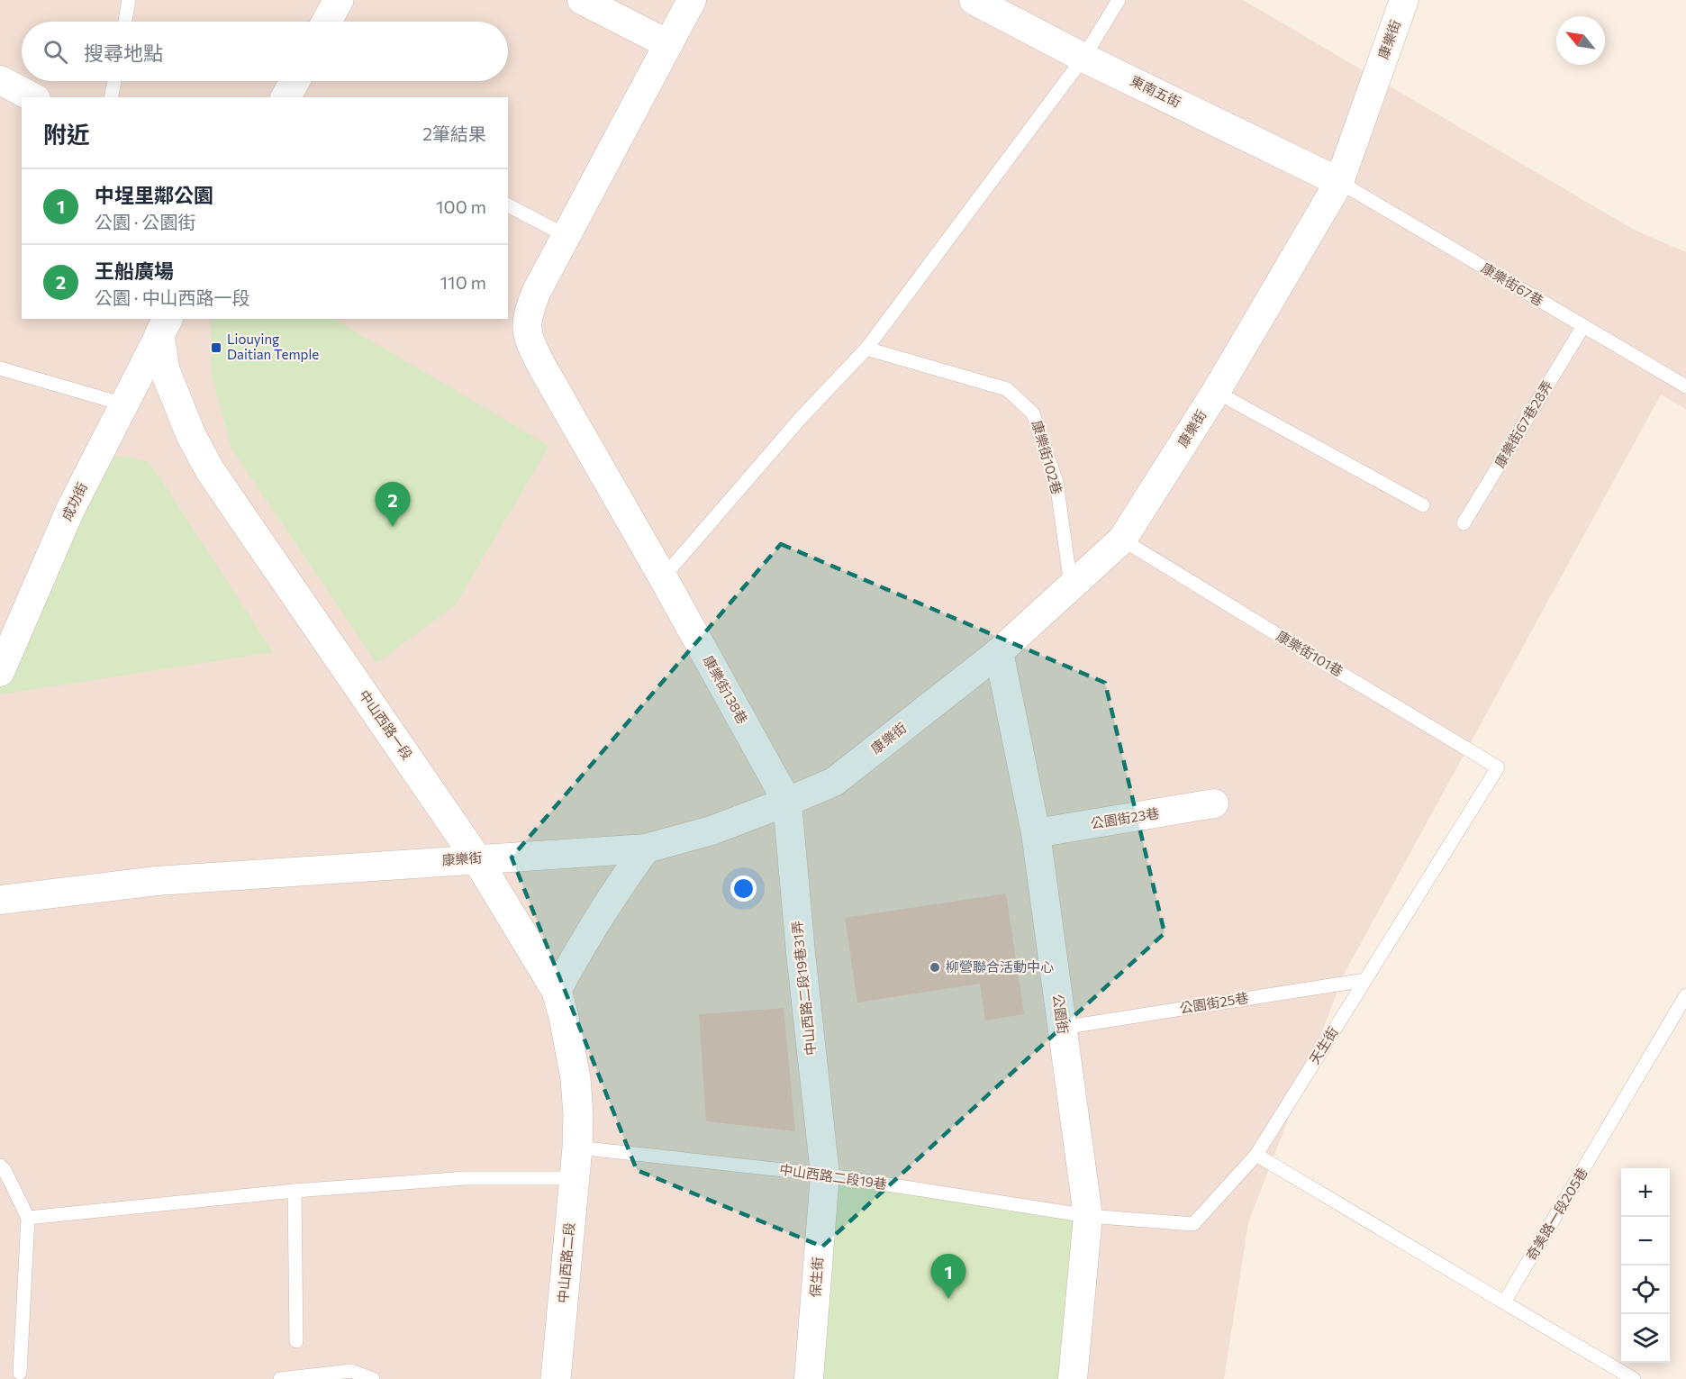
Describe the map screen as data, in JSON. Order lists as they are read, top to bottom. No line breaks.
{"streets":{"street":["康樂街","東南五街","成功街","康樂街138巷","中山西路一段","公園街23巷","中山西路二段19巷31弄","公園街","中山西路二段","保生街"],"lane":["康樂街67巷","康樂街67巷28弄","康樂街102巷","康樂街101巷","公園街25巷","天生街","中山西路二段19巷","奇美路一段205巷"]},"crossings":[["康樂街","東南五街"],["康樂街","康樂街67巷"],["康樂街","康樂街102巷"],["康樂街","康樂街101巷"],["康樂街","康樂街138巷"],["康樂街","中山西路一段"],["康樂街","中山西路二段19巷31弄"],["康樂街","公園街"],["東南五街","康樂街67巷"],["康樂街67巷","康樂街67巷28弄"],["成功街","中山西路一段"],["康樂街101巷","天生街"],["康樂街138巷","中山西路二段19巷31弄"],["中山西路一段","中山西路二段19巷"],["中山西路一段","中山西路二段"],["公園街23巷","公園街"],["中山西路二段19巷31弄","中山西路二段19巷"],["中山西路二段19巷31弄","保生街"],["公園街25巷","公園街"],["公園街25巷","天生街"],["公園街","天生街"],["公園街","中山西路二段19巷"],["天生街","中山西路二段19巷"],["中山西路二段19巷","中山西路二段"],["中山西路二段19巷","保生街"]],"places":{"transit":["Liouying Daitian Temple"],"other":["柳營聯合活動中心"]},"north":"top left","page":{"search":"搜尋地點","heading":["附近","2筆結果"],"list":[{"mark":"1","name":"中埕里鄰公園","note":"公園 · 公園街","value":"100 m"},{"mark":"2","name":"王船廣場","note":"公園 · 中山西路一段","value":"110 m"}],"pins":["2","1"],"map_buttons":["+","−"]}}
